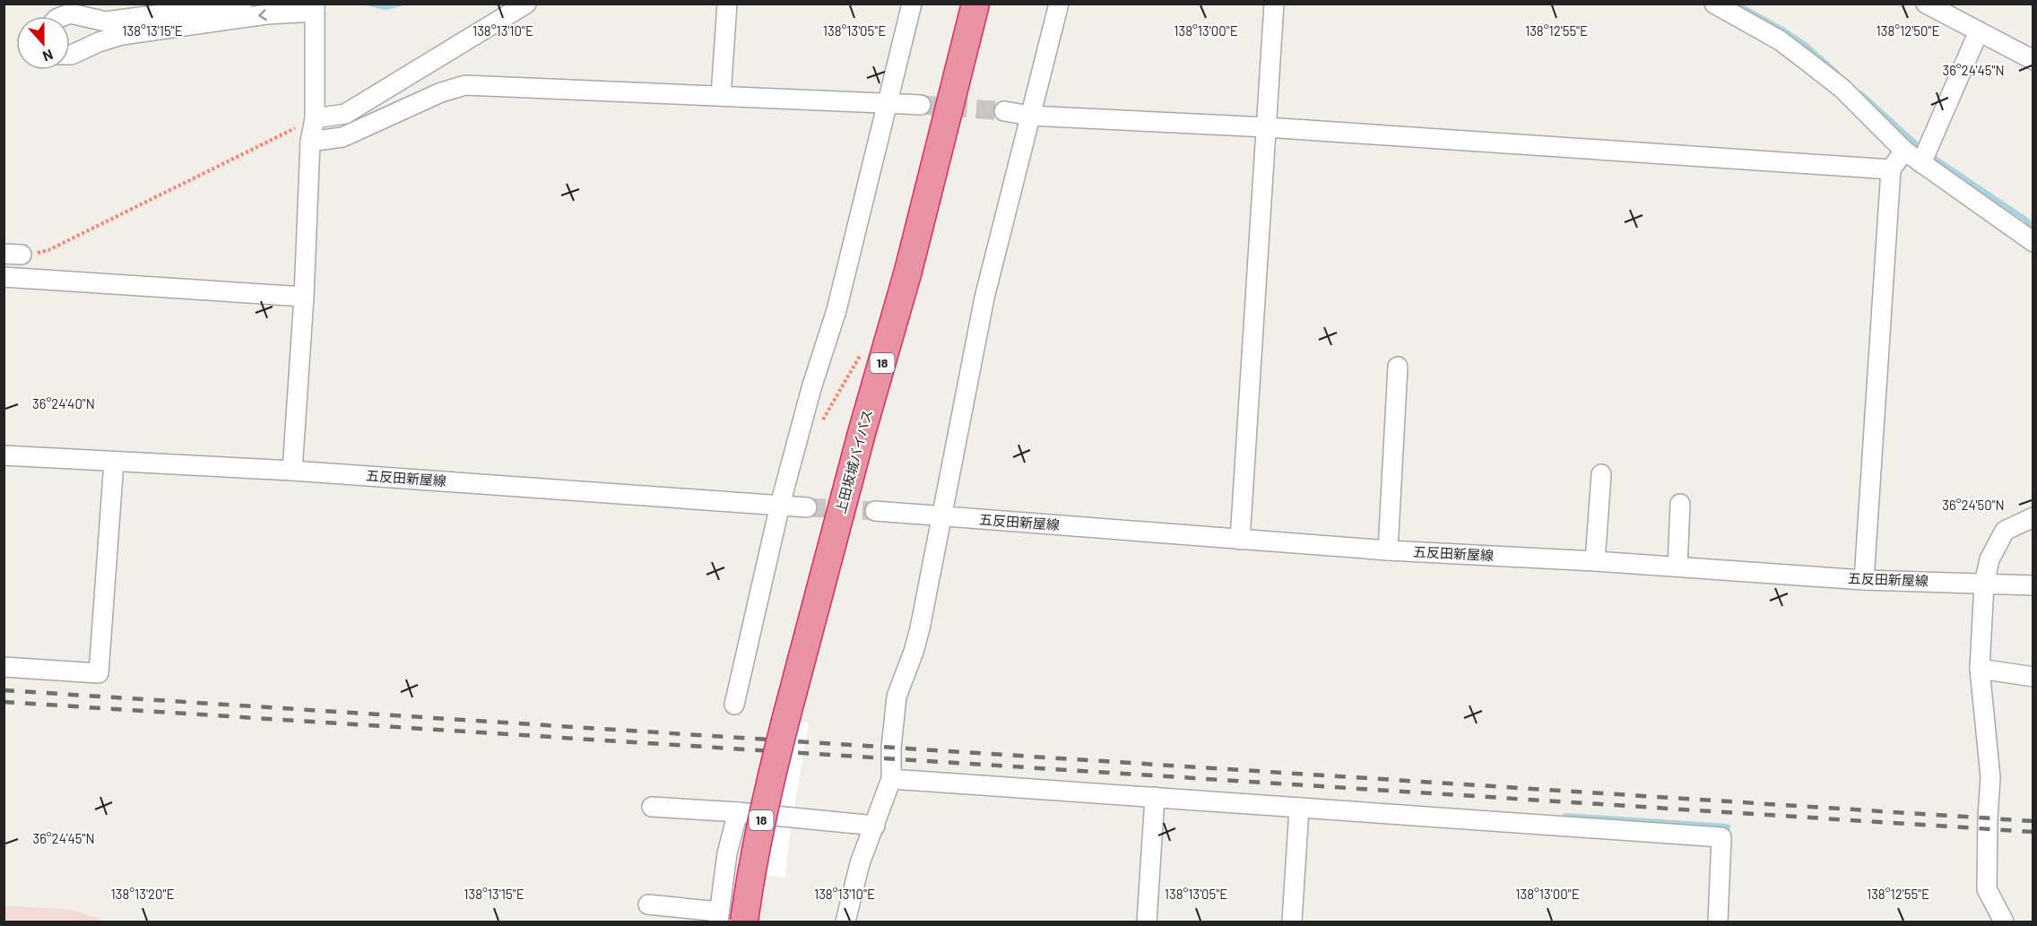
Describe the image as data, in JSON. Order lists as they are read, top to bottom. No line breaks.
{"streets":{"highway":["18","上田坂城バイパス"],"street":["五反田新屋線"]},"north":"bottom","coordinates":["138°13'15\"E","138°13'10\"E","138°13'05\"E","138°13'00\"E","138°12'55\"E","138°12'50\"E","36°24'45\"N","36°24'40\"N","36°24'50\"N","138°13'20\"E"]}
